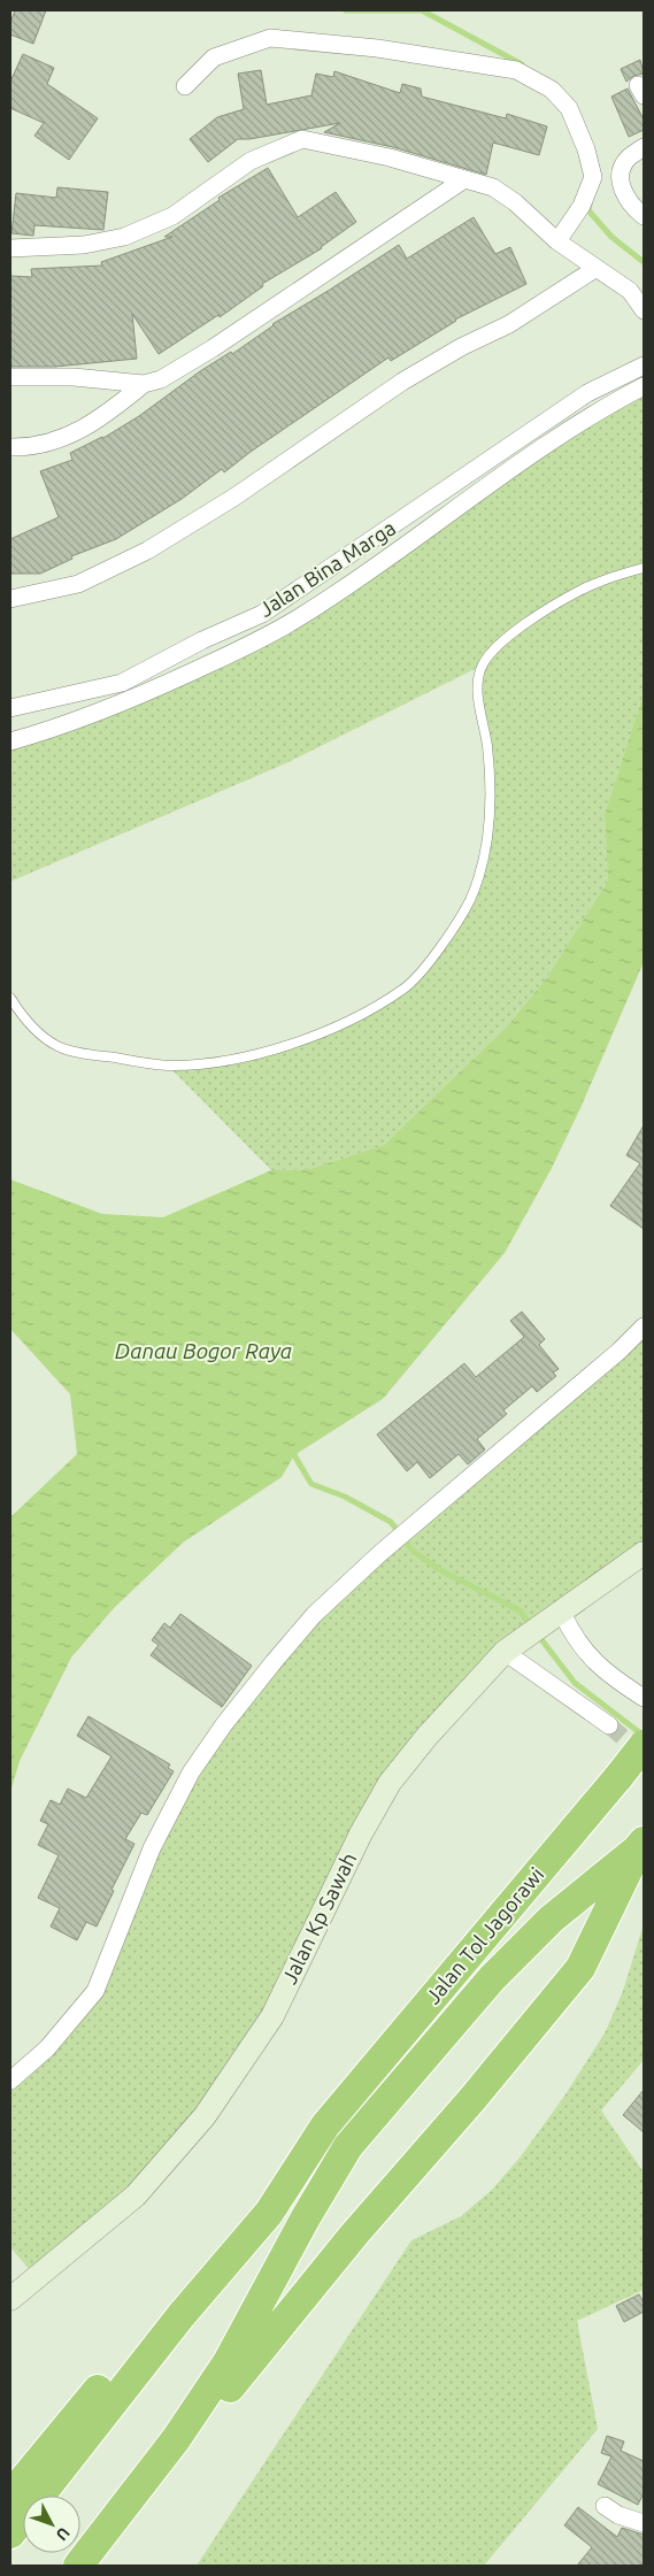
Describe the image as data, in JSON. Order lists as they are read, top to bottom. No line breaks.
{"streets":{"highway":["Jalan Tol Jagorawi"],"street":["Jalan Bina Marga","Jalan Kp Sawah"]},"water":["Danau Bogor Raya"],"north":"bottom right"}
